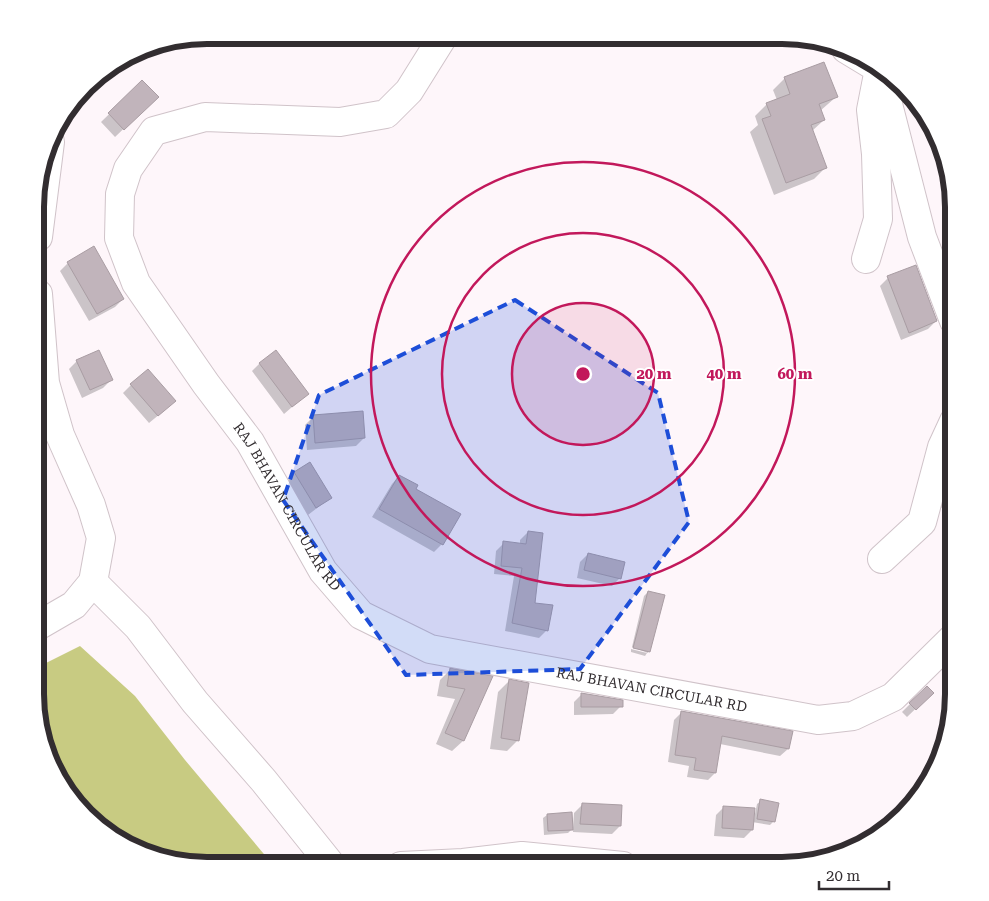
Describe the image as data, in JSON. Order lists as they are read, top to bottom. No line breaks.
{"streets":{"main road":["RAJ BHAVAN CIRCULAR RD"]},"scale_bar":"20 m","rings":["20 m","40 m","60 m"]}
